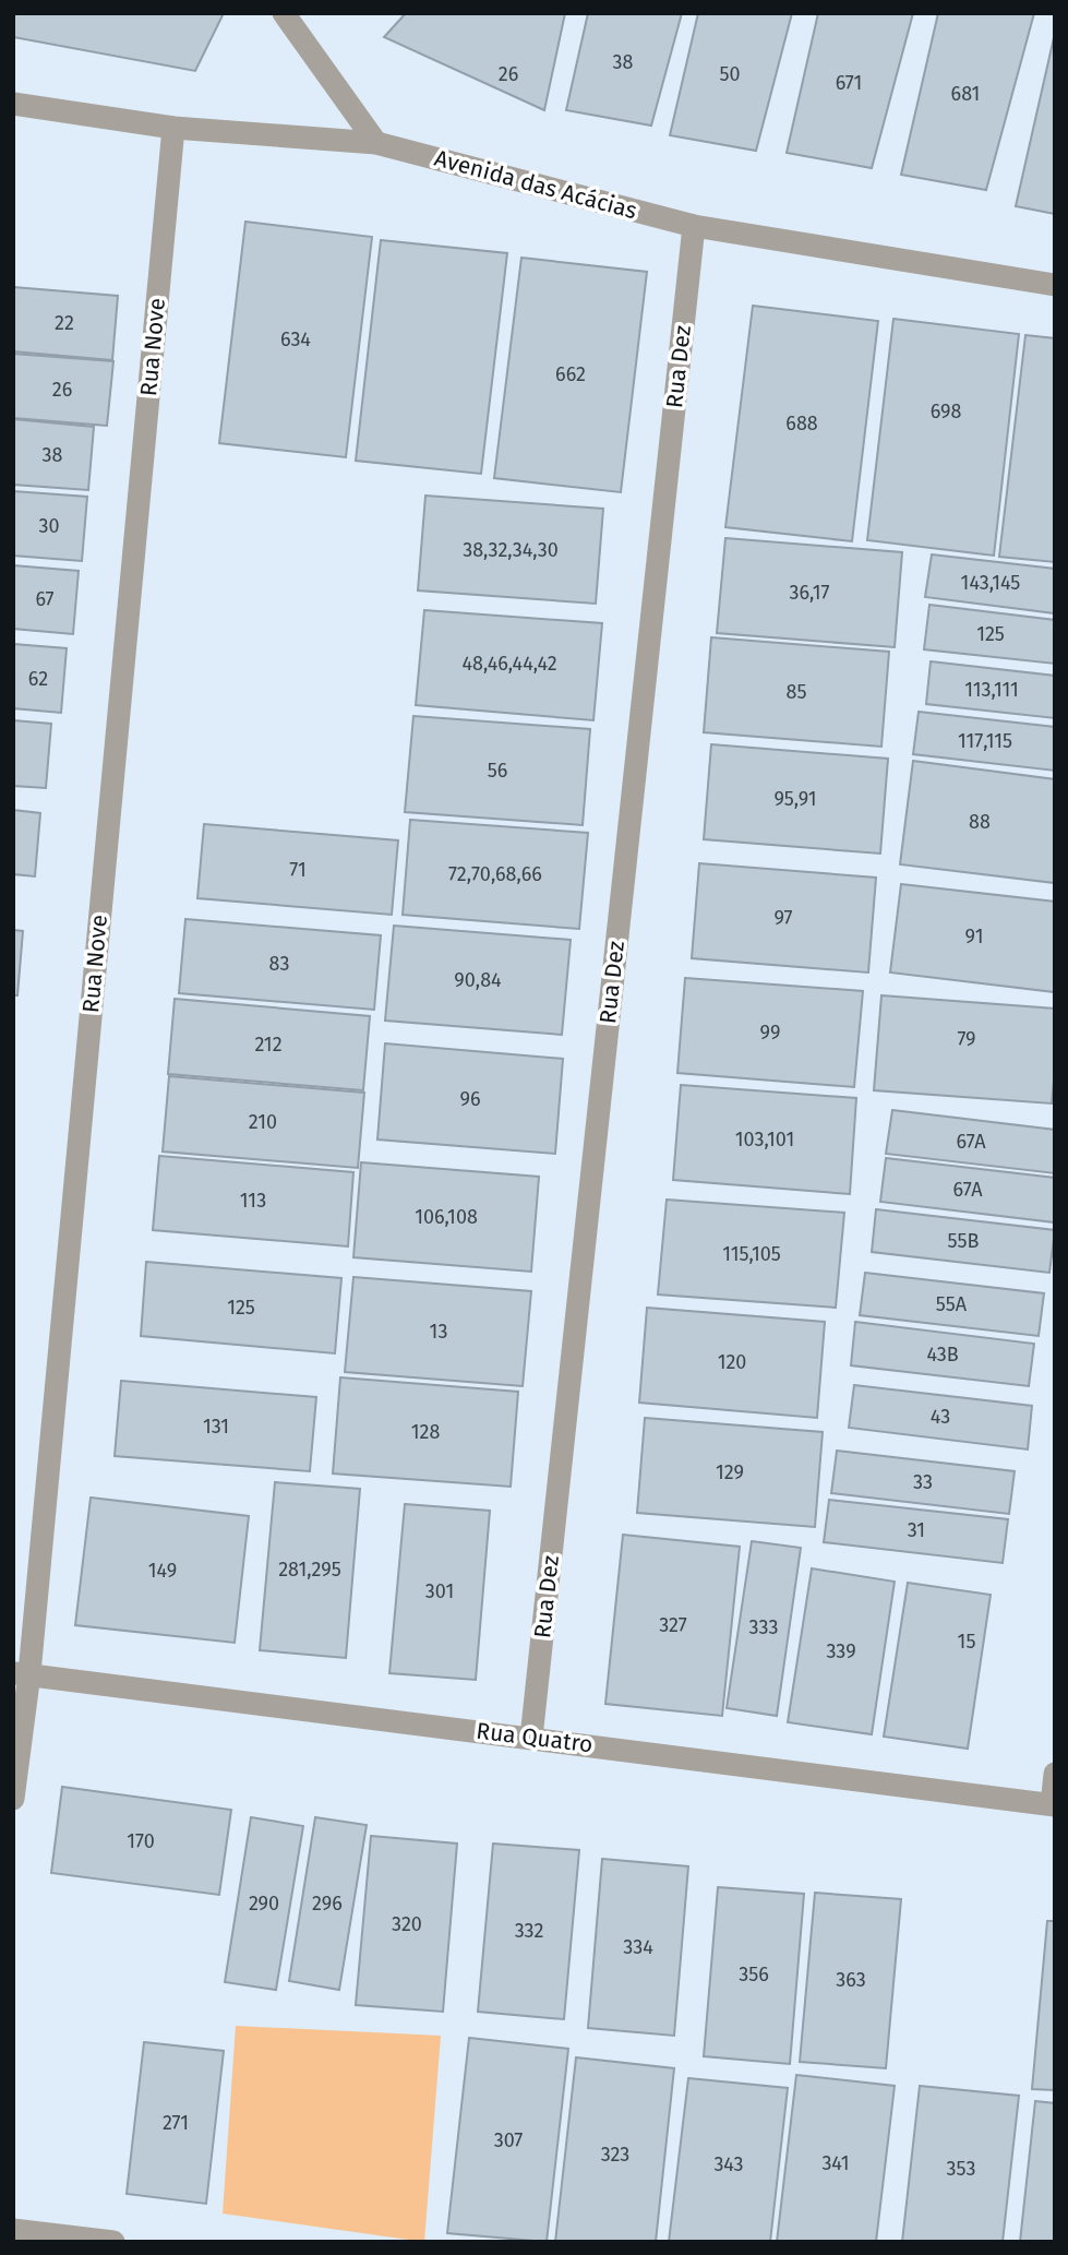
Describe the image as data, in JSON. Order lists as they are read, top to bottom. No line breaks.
{"streets":{"street":["Avenida das Acácias","Rua Nove","Rua Dez","Rua Quatro"]},"crossings":[["Avenida das Acácias","Rua Nove"],["Avenida das Acácias","Rua Dez"],["Rua Nove","Rua Quatro"],["Rua Dez","Rua Quatro"]],"house_numbers":["38","26","50","671","681","22","634","662","26","698","688","38","30","38,32,34,30","143,145","36,17","67","125","48,46,44,42","62","113,111","85","117,115","56","95,91","88","71","72,70,68,66","97","91","83","90,84","99","79","212","96","210","103,101","67A","67A","113","106,108","55B","115,105","55A","125","13","43B","120","43","131","128","129","33","31","281,295","149","301","327","333","15","339","170","290","296","320","332","334","356","363","271","307","323","341","343","353"]}
